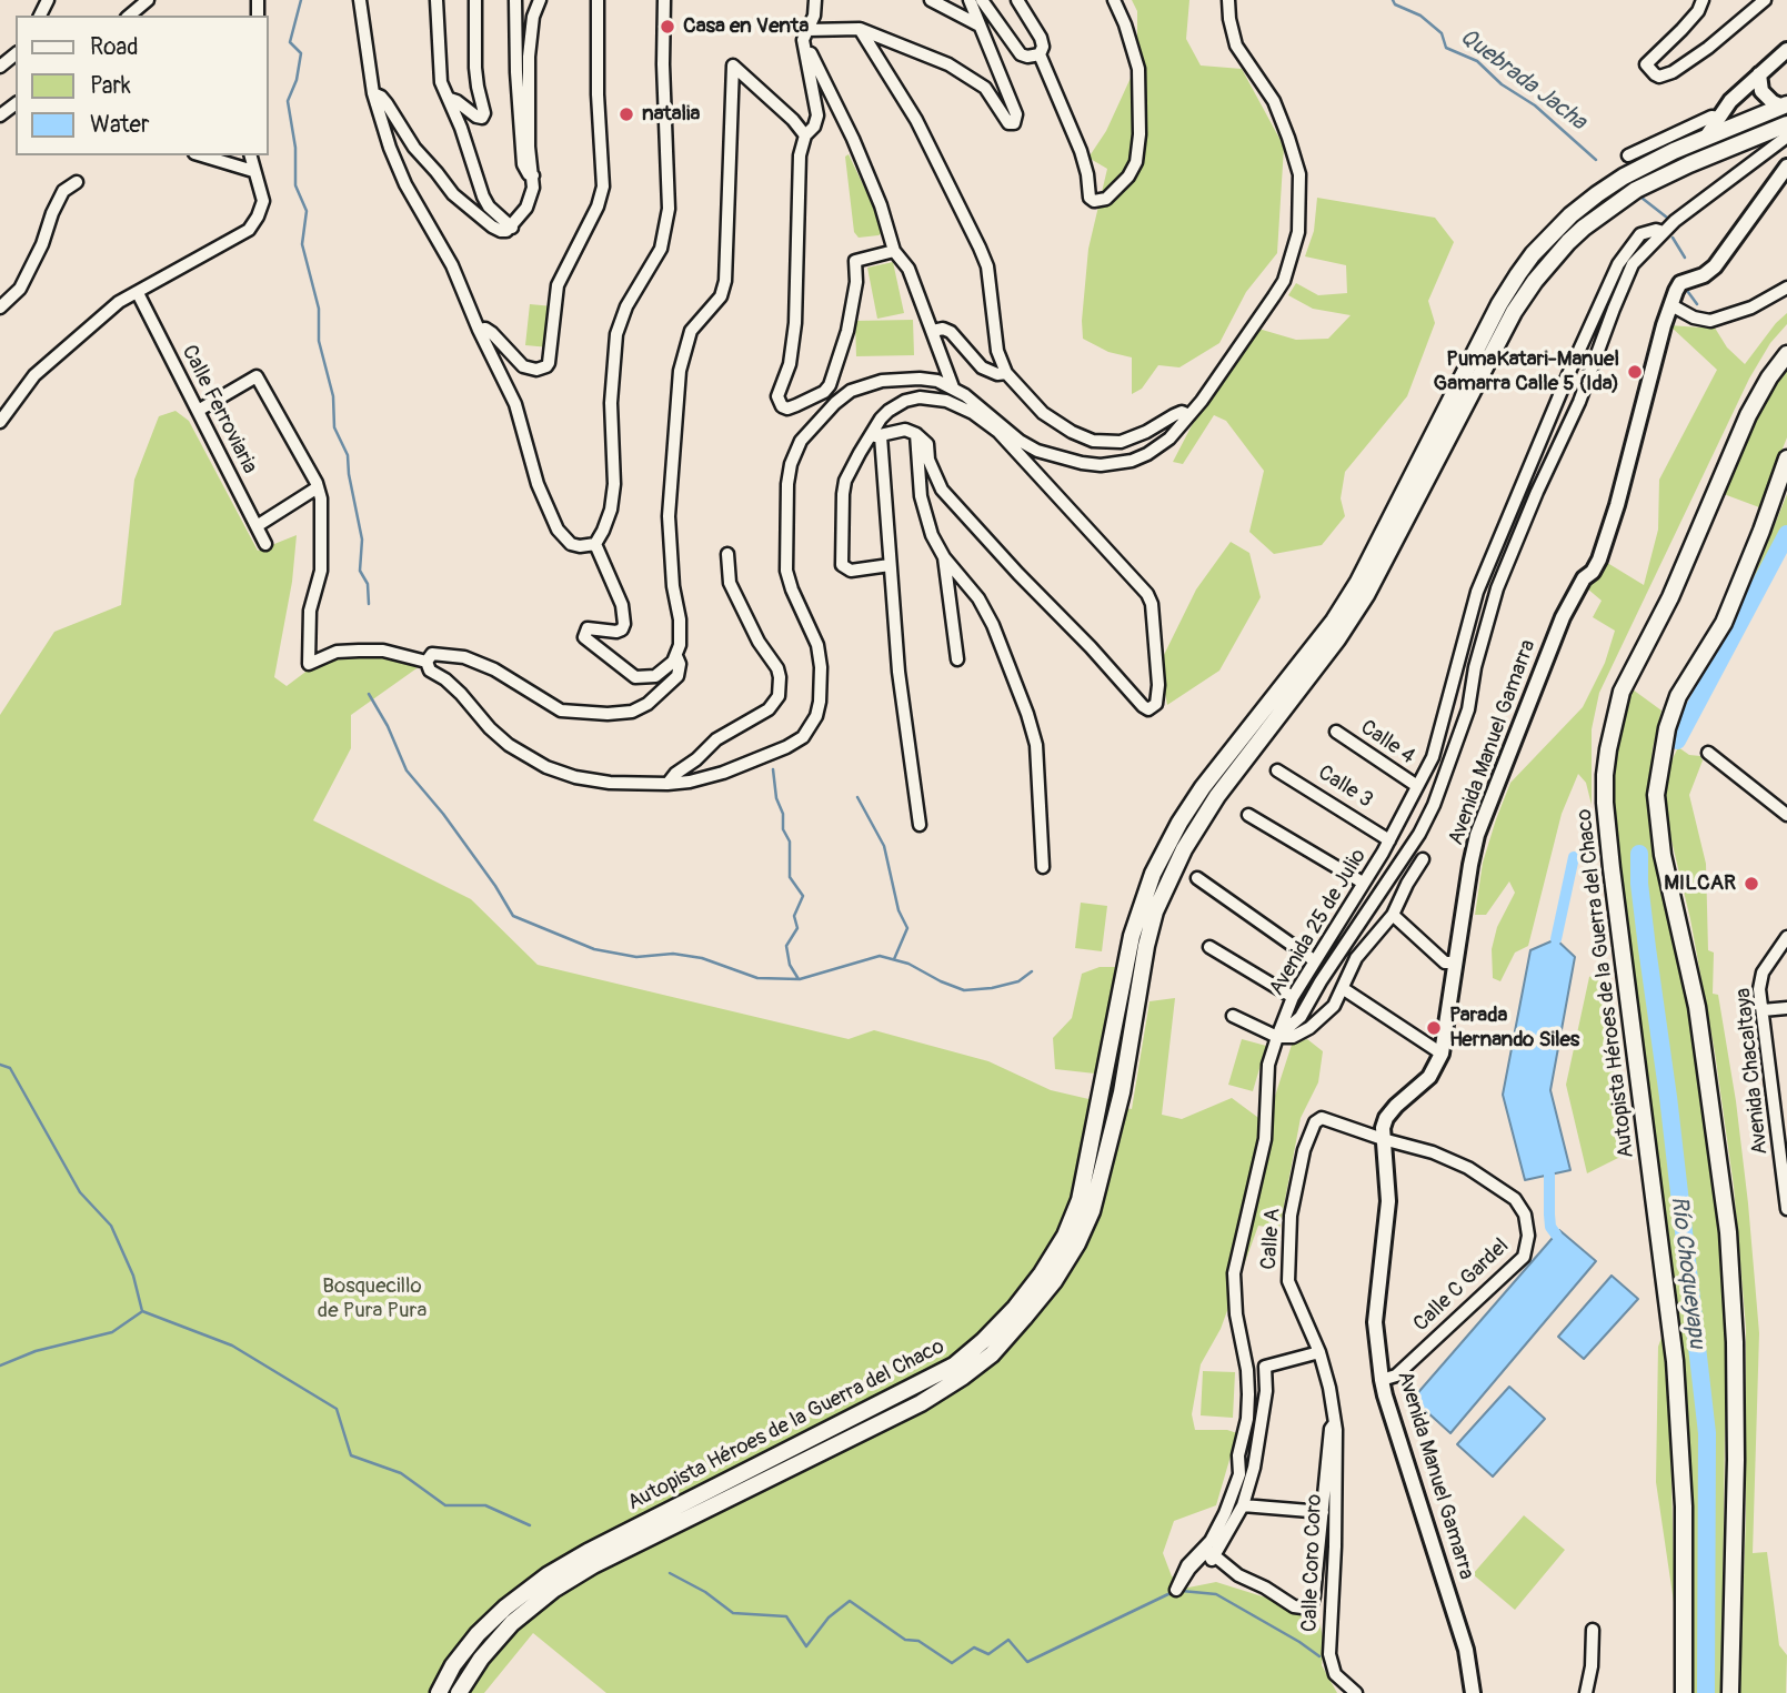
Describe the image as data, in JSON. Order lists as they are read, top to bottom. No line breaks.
{"streets":{"highway":["Autopista Héroes de la Guerra del Chaco"],"main road":["Avenida Manuel Gamarra"],"street":["Calle Ferroviaria","Calle 4","Calle 3","Avenida 25 de Julio","Avenida Chacaltaya","Calle A","Calle C Gardel","Calle Coro Coro"]},"crossings":[["Calle 4","Avenida 25 de Julio"],["Avenida Manuel Gamarra","Calle A"],["Avenida Manuel Gamarra","Calle C Gardel"],["Calle 3","Avenida 25 de Julio"],["Calle A","Calle C Gardel"],["Calle A","Calle Coro Coro"]],"water":["Quebrada Jacha","Río Choqueyapu"],"parks":["Bosquecillo de Pura Pura"],"places":["Casa en Venta","natalia","PumaKatari-Manuel Gamarra Calle 5 (Ida)","MILCAR","Parada Hernando Siles"],"legend":["Road","Park","Water"]}
